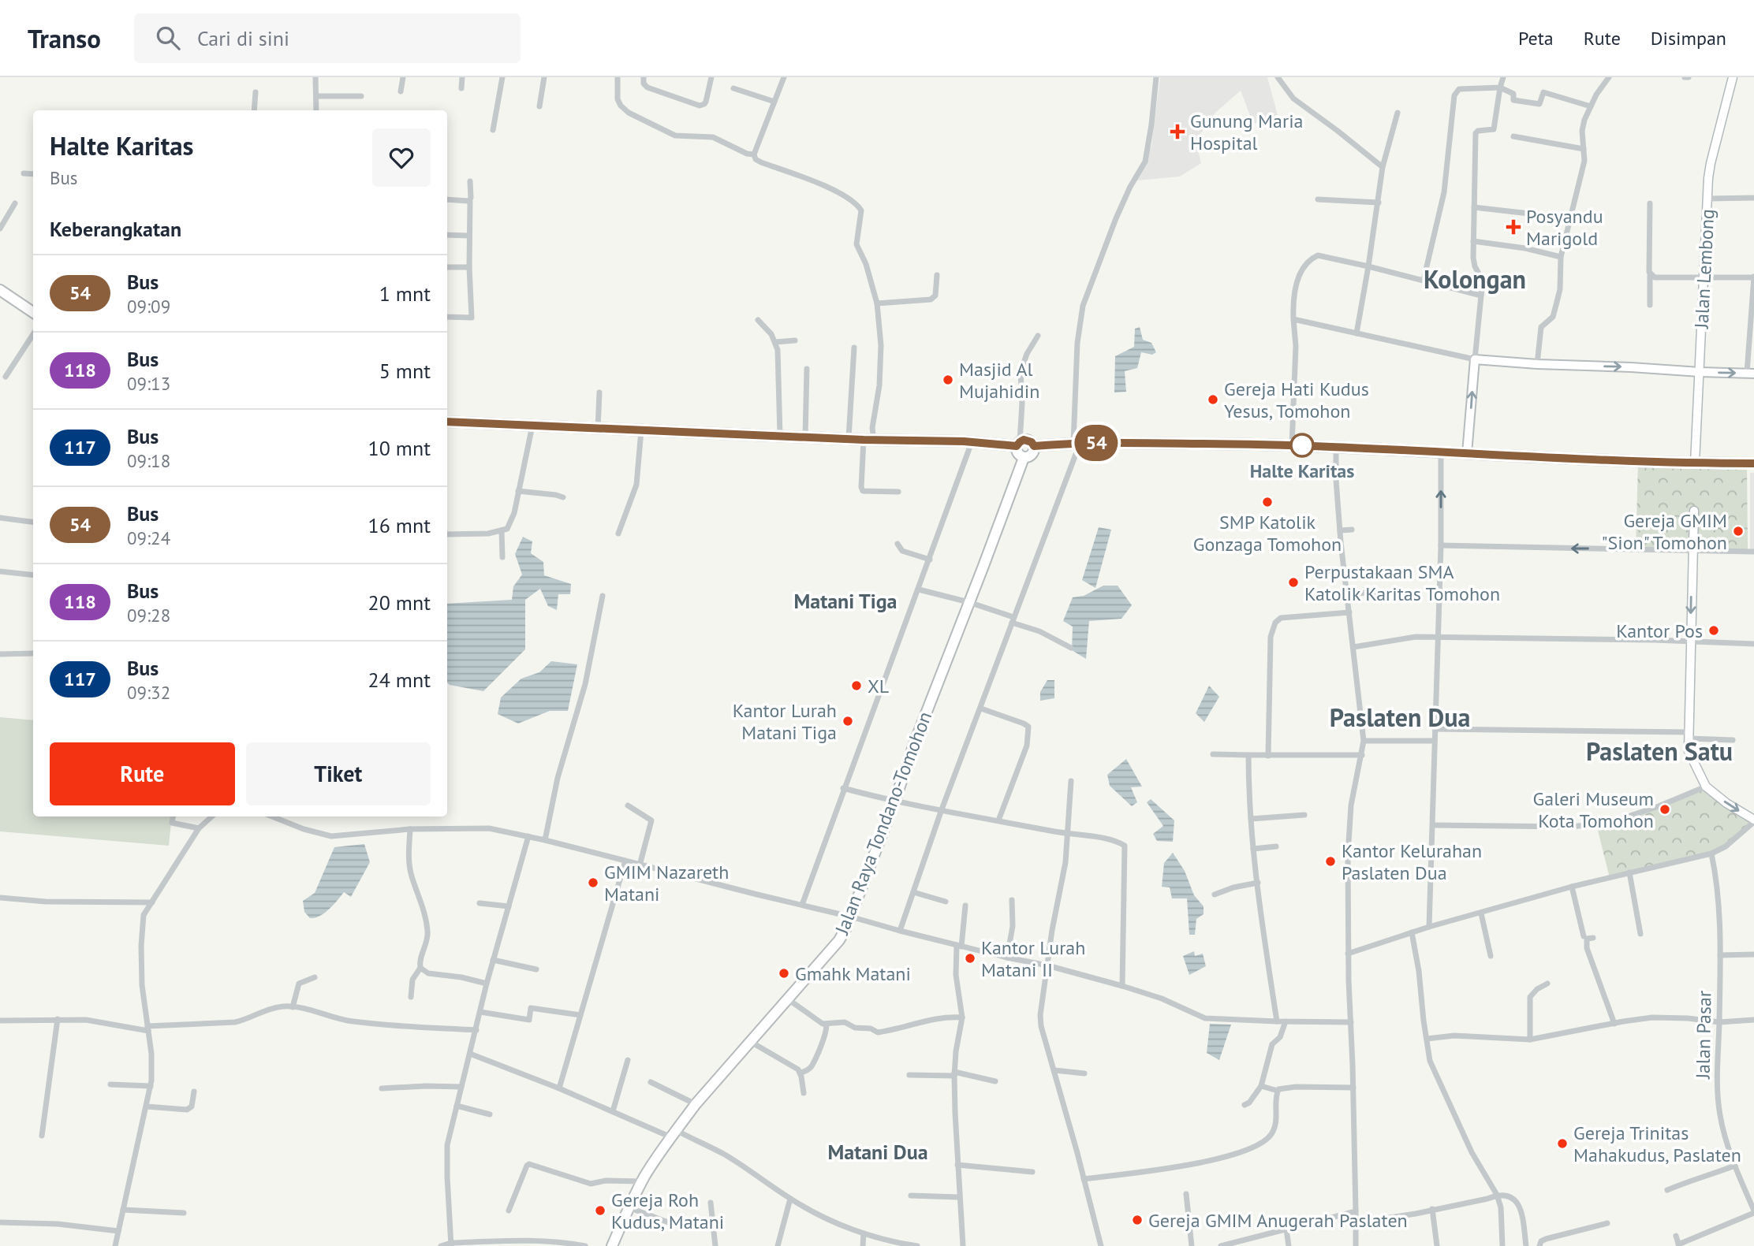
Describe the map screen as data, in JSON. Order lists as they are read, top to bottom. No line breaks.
{"streets":{"highway":["Jalan Raya Tondano-Tomohon"],"main road":["Jalan Lembong"],"street":["Jalan Pasar"]},"districts":["Kolongan","Matani Tiga","Paslaten Dua","Paslaten Satu","Matani Dua"],"places":{"health":["Gunung Maria Hospital","Posyandu Marigold"],"other":["Masjid Al Mujahidin","Gereja Hati Kudus Yesus, Tomohon","Halte Karitas","SMP Katolik Gonzaga Tomohon","Gereja GMIM \"Sion\" Tomohon","Perpustakaan SMA Katolik Karitas Tomohon","Kantor Pos","XL","Kantor Lurah Matani Tiga","Galeri Museum Kota Tomohon","Kantor Kelurahan Paslaten Dua","GMIM Nazareth Matani","Kantor Lurah Matani II","Gmahk Matani","Gereja Trinitas Mahakudus, Paslaten","Gereja Roh Kudus, Matani","Gereja GMIM Anugerah Paslaten"]},"lines":["bus line 54"],"page":{"header":"Transo","search":"Cari di sini","nav":["Peta","Rute","Disimpan"],"on_map":"54","heading":[["Halte Karitas","Bus"],"Keberangkatan"],"list":[{"mark":"54","name":"Bus","note":"09:09","value":"1 mnt"},{"mark":"118","name":"Bus","note":"09:13","value":"5 mnt"},{"mark":"117","name":"Bus","note":"09:18","value":"10 mnt"},{"mark":"54","name":"Bus","note":"09:24","value":"16 mnt"},{"mark":"118","name":"Bus","note":"09:28","value":"20 mnt"},{"mark":"117","name":"Bus","note":"09:32","value":"24 mnt"}],"buttons":["Rute","Tiket"]}}
